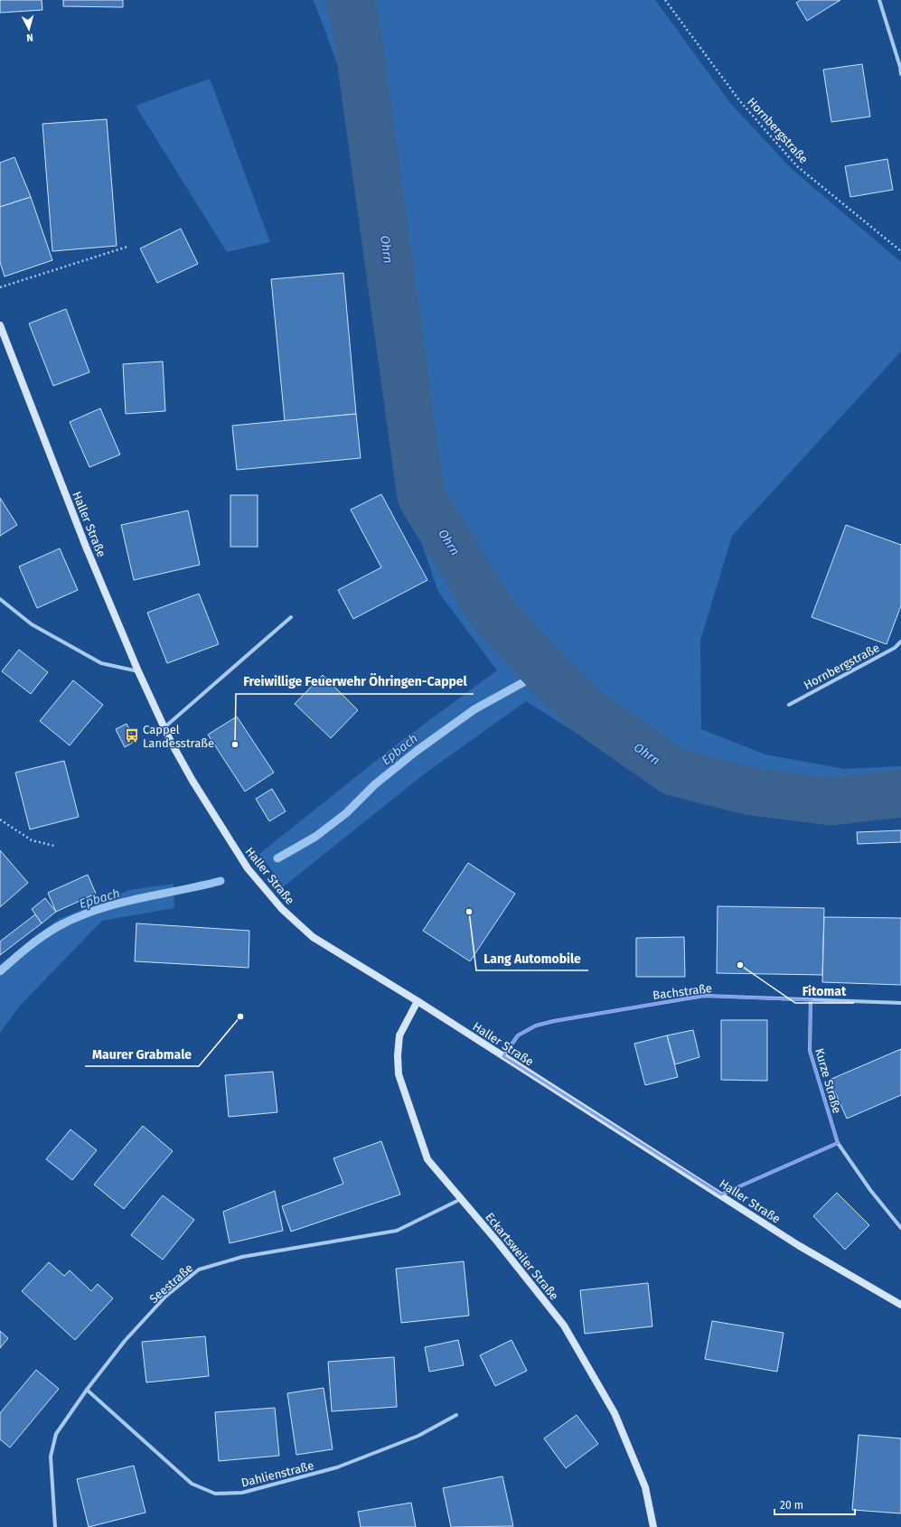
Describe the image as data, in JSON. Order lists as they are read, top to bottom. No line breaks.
{"streets":{"main road":["Haller Straße","Eckartsweiler Straße"],"street":["Hornbergstraße","Bachstraße","Kurze Straße","Seestraße","Dahlienstraße"]},"crossings":[["Haller Straße","Bachstraße"],["Haller Straße","Eckartsweiler Straße"],["Bachstraße","Kurze Straße"],["Eckartsweiler Straße","Seestraße"],["Seestraße","Dahlienstraße"]],"water":["Ohrn","Epbach"],"places":{"bus stop":["Cappel Landesstraße"],"other":["Freiwillige Feuerwehr Öhringen-Cappel","Lang Automobile","Fitomat","Maurer Grabmale"]},"scale_bar":"20 m","north":"bottom"}
